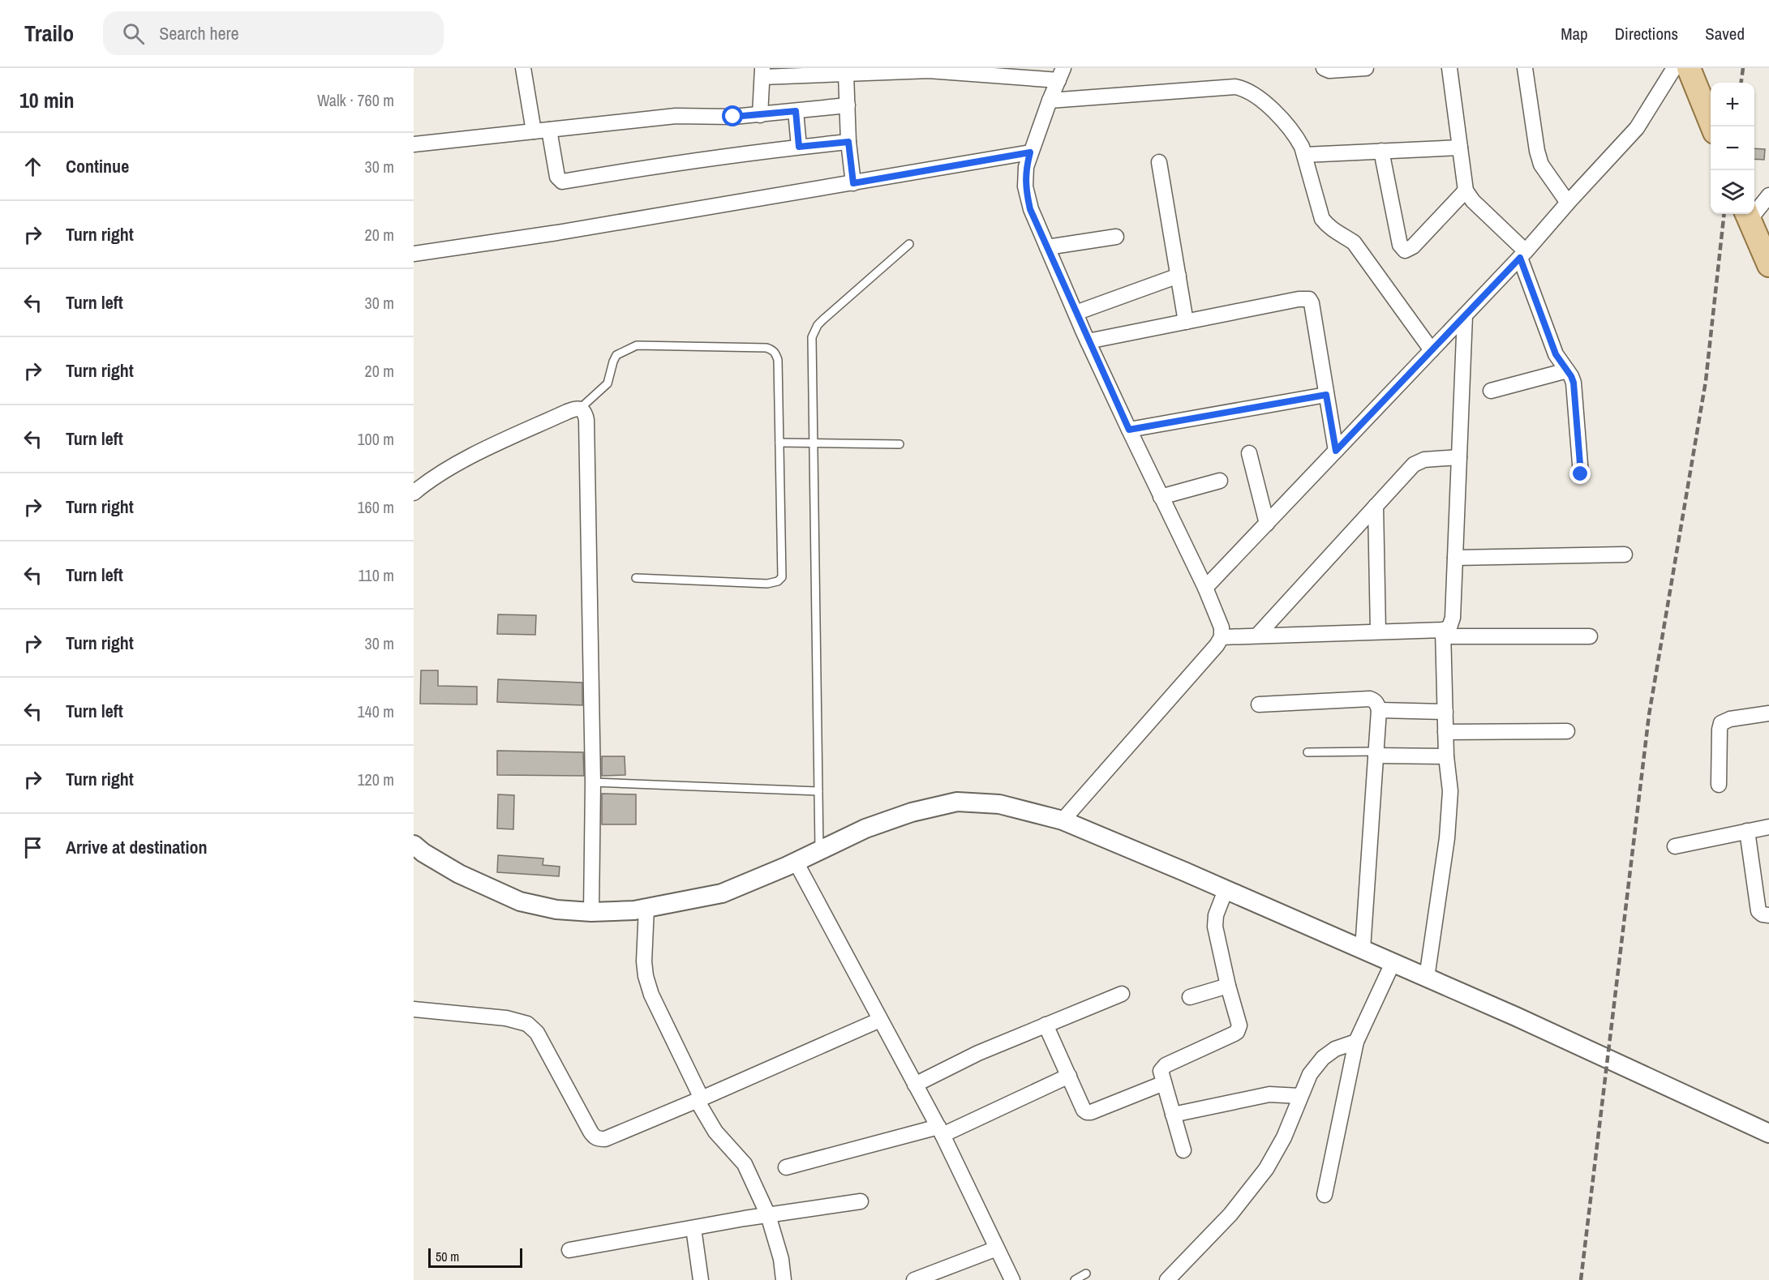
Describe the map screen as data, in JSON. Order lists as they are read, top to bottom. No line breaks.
{"scale_bar":"50 m","page":{"header":"Trailo","search":"Search here","nav":["Map","Directions","Saved"],"heading":["10 min","Walk · 760 m"],"map_buttons":["+","−"],"list":[["Continue","30 m"],["Turn right","20 m"],["Turn left","30 m"],["Turn right","20 m"],["Turn left","100 m"],["Turn right","160 m"],["Turn left","110 m"],["Turn right","30 m"],["Turn left","140 m"],["Turn right","120 m"],"Arrive at destination"],"scale":"50 m"}}
